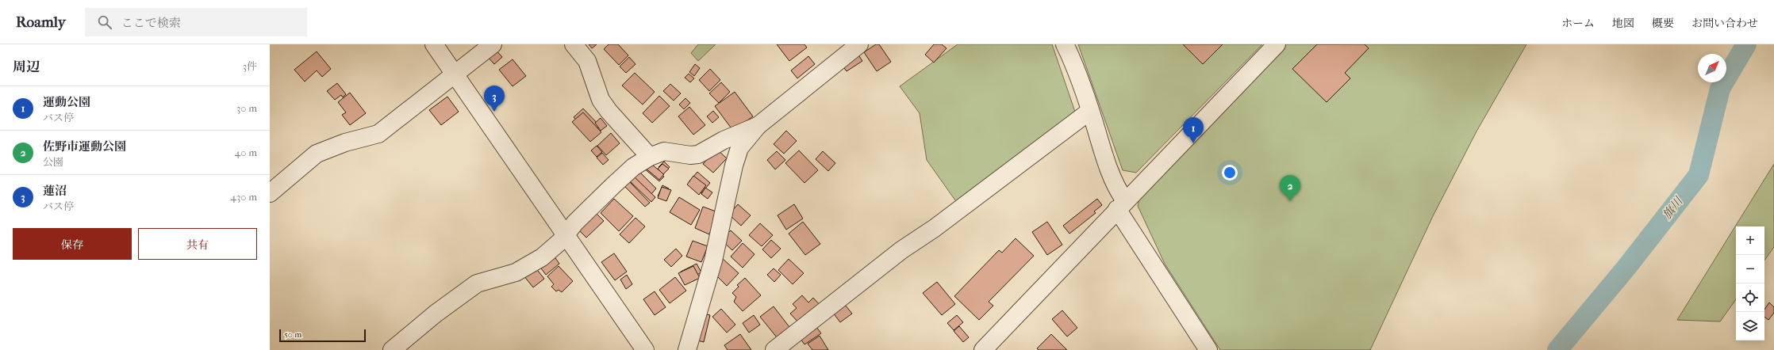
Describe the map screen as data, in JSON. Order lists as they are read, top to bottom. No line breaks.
{"water":["旗川"],"scale_bar":"50 m","north":"top right","page":{"header":"Roamly","search":"ここで検索","nav":["ホーム","地図","概要","お問い合わせ"],"heading":["周辺","3件"],"list":[{"mark":"1","name":"運動公園","note":"バス停","value":"30 m"},{"mark":"2","name":"佐野市運動公園","note":"公園","value":"40 m"},{"mark":"3","name":"蓮沼","note":"バス停","value":"430 m"}],"pins":["3","1","2"],"buttons":["保存","共有"],"map_buttons":["+","−"],"scale":"50 m"}}
